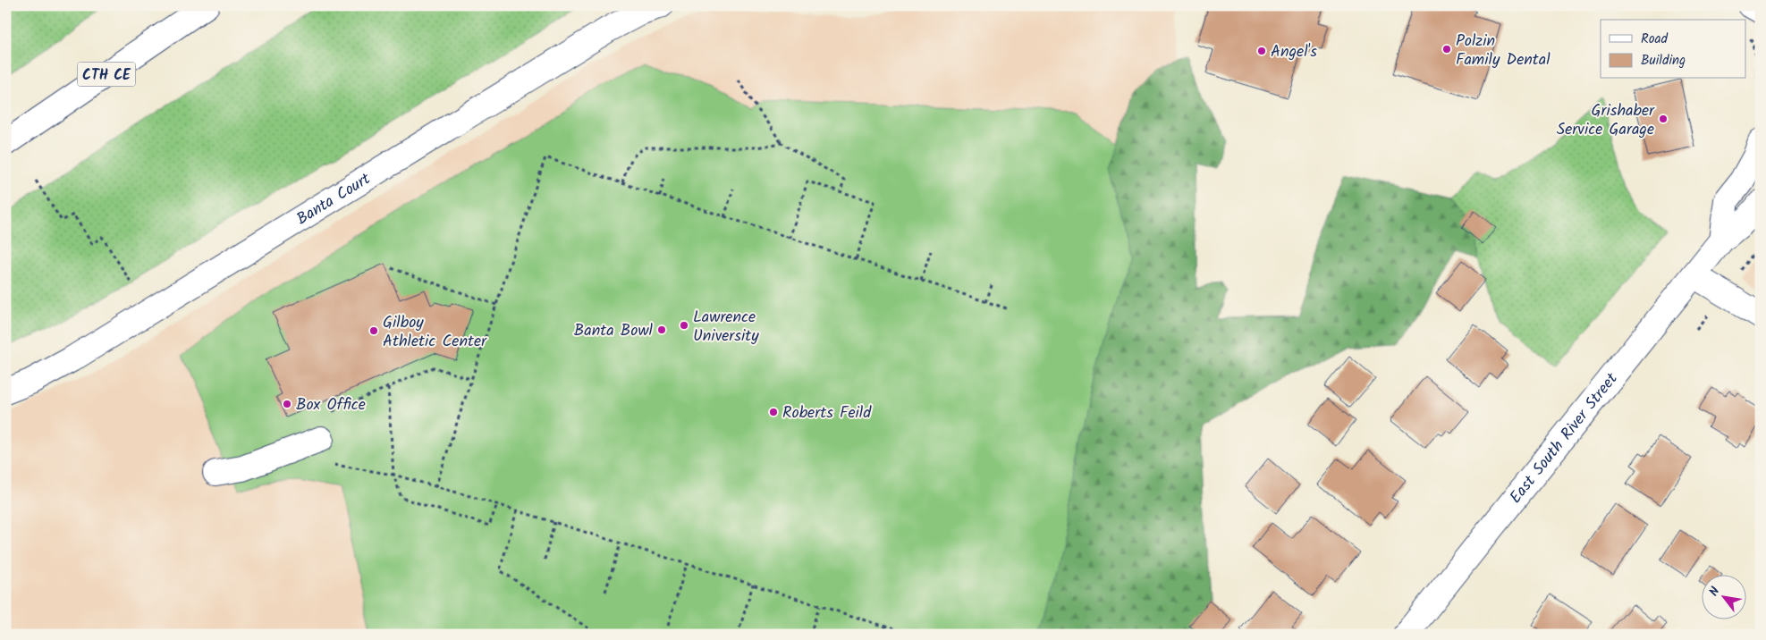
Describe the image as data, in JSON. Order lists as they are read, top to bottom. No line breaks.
{"streets":{"street":["CTH CE","Banta Court","East South River Street"]},"places":["Polzin Family Dental","Angel's","Grishaber Service Garage","Lawrence University","Banta Bowl","Gilboy Athletic Center","Box Office","Roberts Feild"],"legend":["Road","Building"],"north":"top left"}
